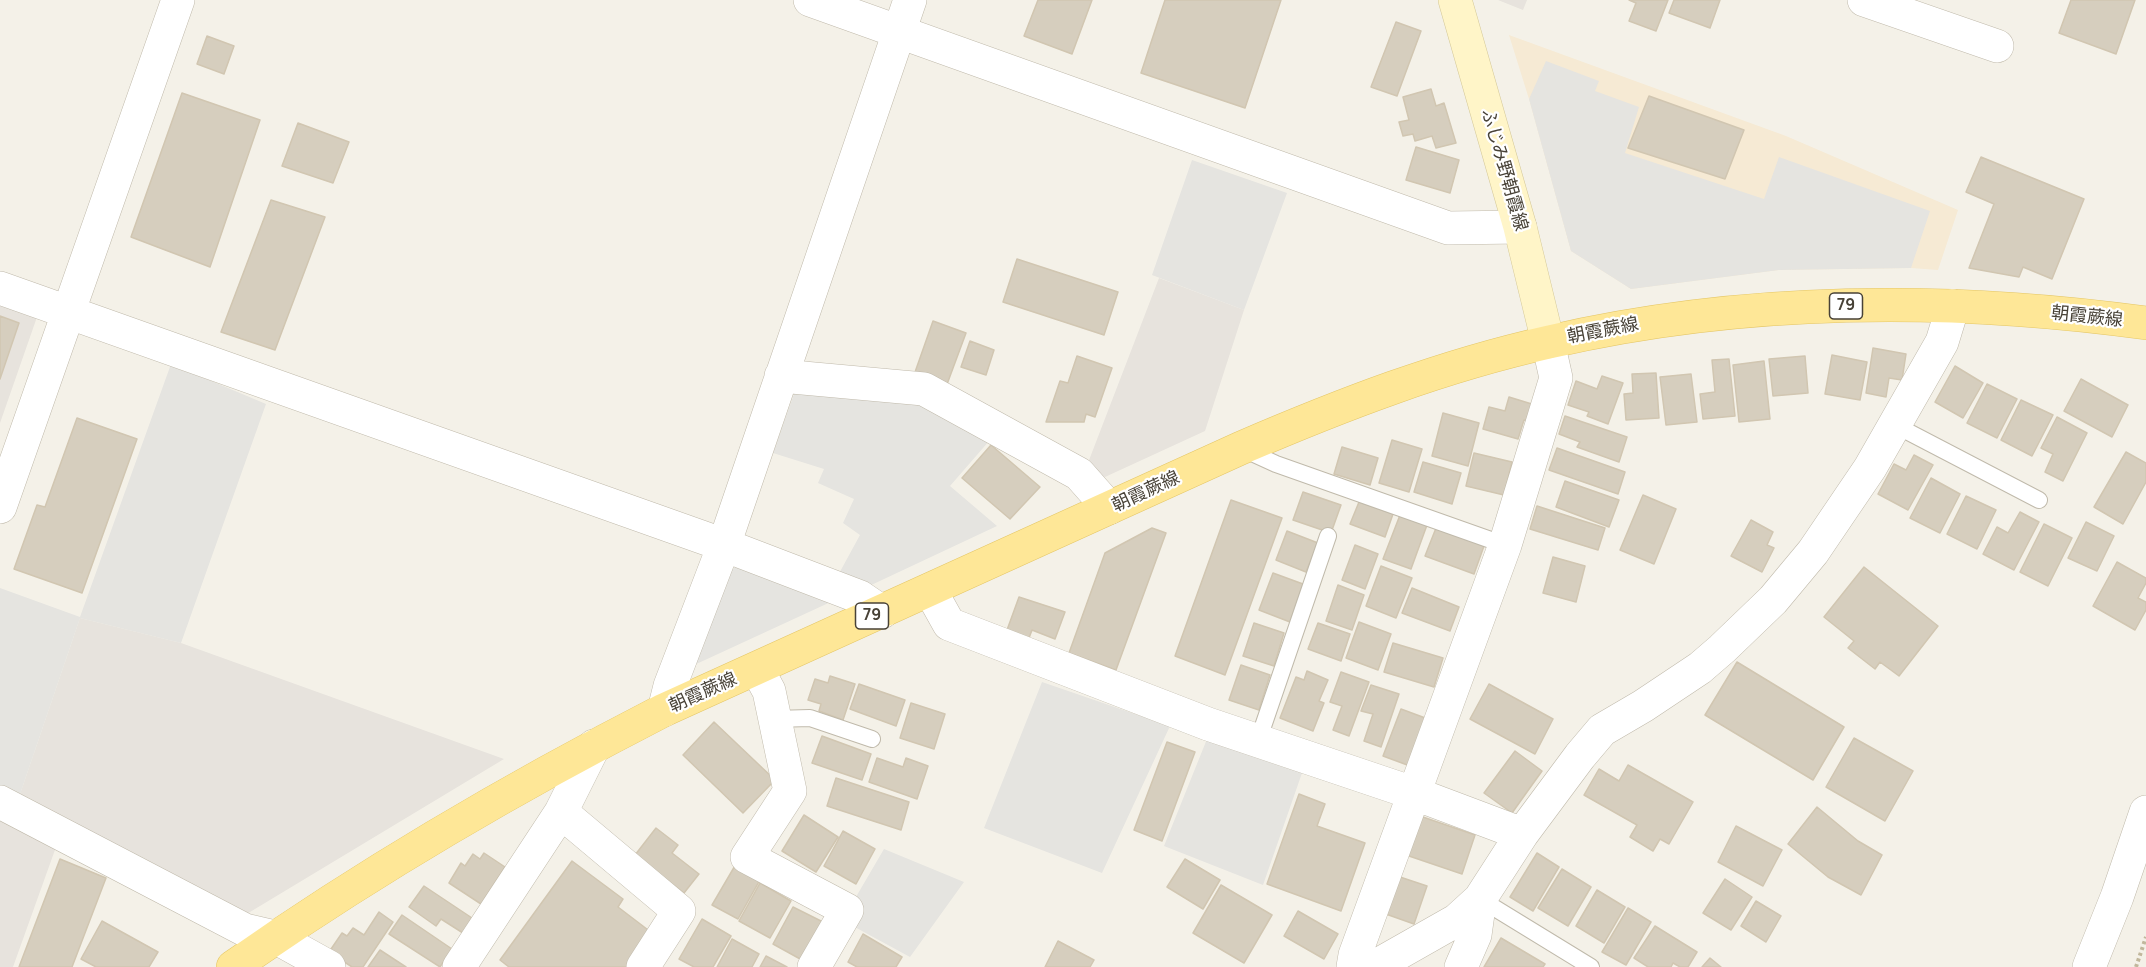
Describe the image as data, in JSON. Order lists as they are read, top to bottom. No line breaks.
{"streets":{"main road":["ふじみ野朝霞線","79","朝霞蕨線"]},"crossings":[["ふじみ野朝霞線","朝霞蕨線"]]}
